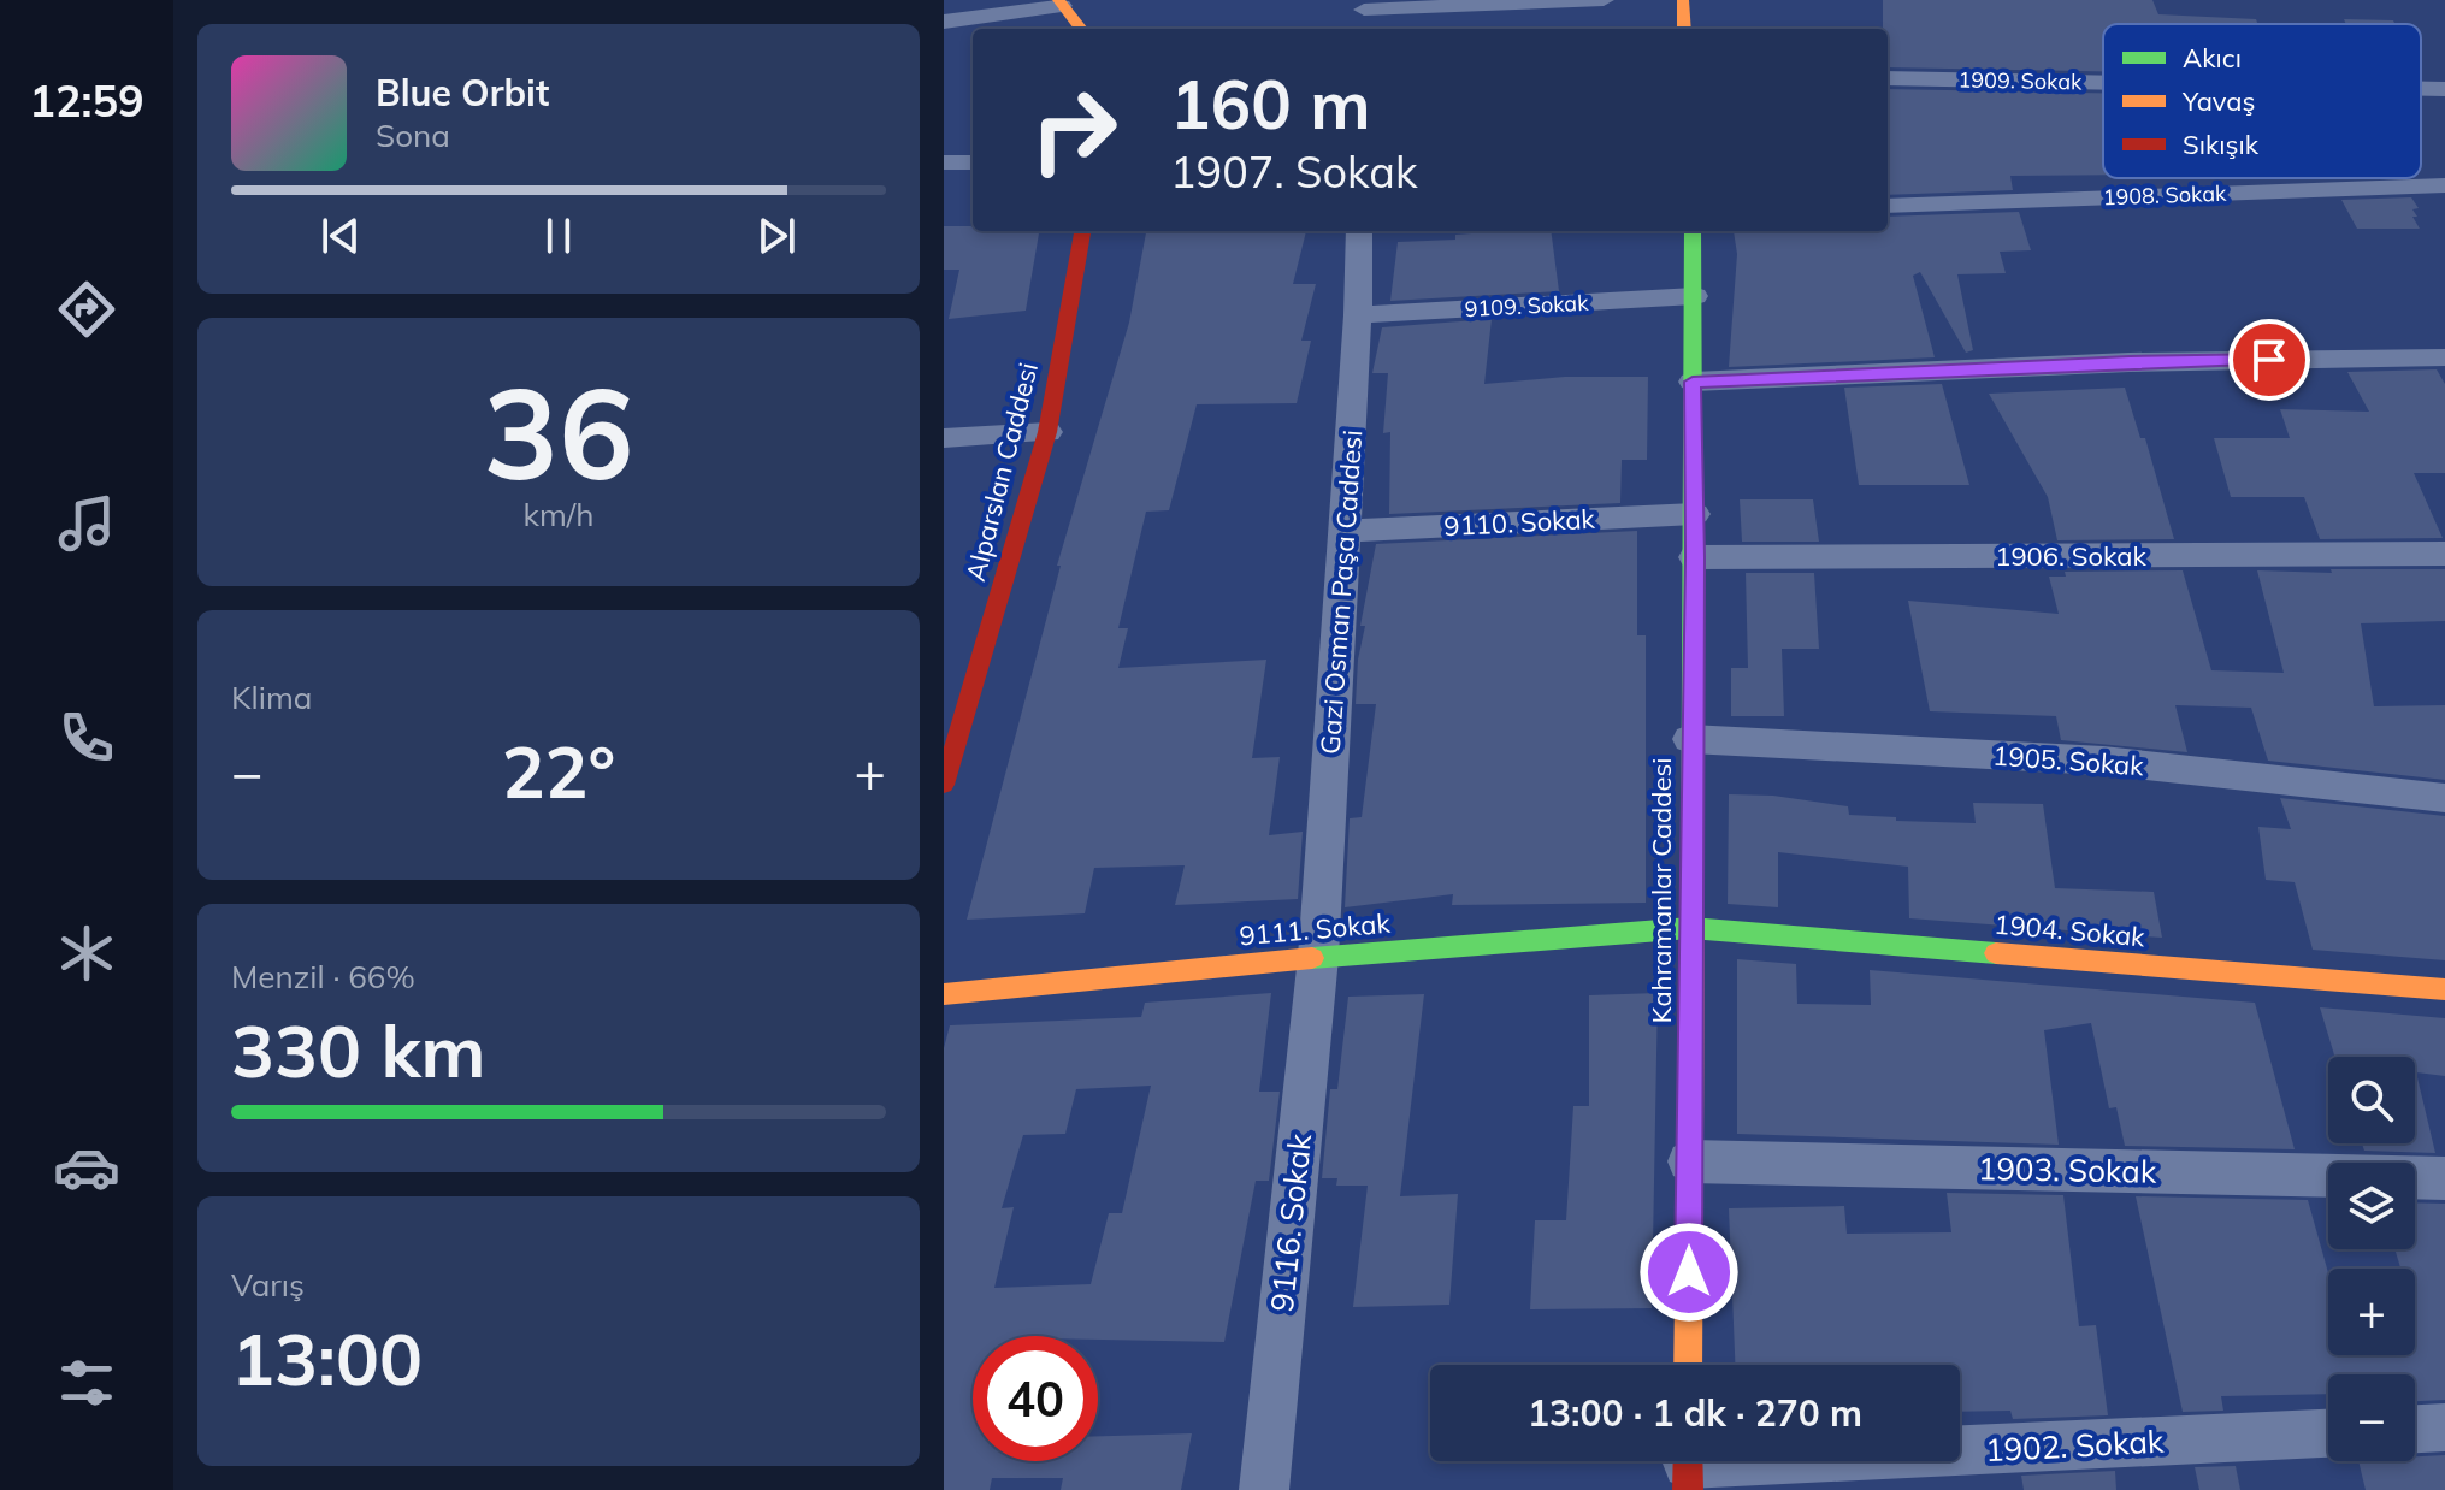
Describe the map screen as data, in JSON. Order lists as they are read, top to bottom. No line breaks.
{"streets":{"street":["1909. Sokak","1908. Sokak","9109. Sokak","Alparslan Caddesi","9110. Sokak","1906. Sokak","Gazi Osman Paşa Caddesi","1905. Sokak","Kahramanlar Caddesi","9111. Sokak","1904. Sokak","1903. Sokak","9116. Sokak","1902. Sokak"]},"crossings":[["9109. Sokak","Gazi Osman Paşa Caddesi"],["9109. Sokak","Kahramanlar Caddesi"],["9110. Sokak","Gazi Osman Paşa Caddesi"],["9110. Sokak","Kahramanlar Caddesi"],["1906. Sokak","Kahramanlar Caddesi"],["Gazi Osman Paşa Caddesi","9111. Sokak"],["Gazi Osman Paşa Caddesi","9116. Sokak"],["1905. Sokak","Kahramanlar Caddesi"],["Kahramanlar Caddesi","9111. Sokak"],["Kahramanlar Caddesi","1904. Sokak"],["Kahramanlar Caddesi","1903. Sokak"],["9111. Sokak","1904. Sokak"],["9111. Sokak","9116. Sokak"]],"legend":["Akıcı","Yavaş","Sıkışık"],"page":{"tabs":"12:59","turn":["160 m","1907. Sokak"],"song":["Blue Orbit","Sona"],"tile":[["36","km/h"],"Klima",["Menzil · 66%","330 km"],["Varış","13:00"]],"heat":["−","22°","+"],"map_buttons":["+","−"],"limit":"40","trip":"13:00 · 1 dk · 270 m"}}
